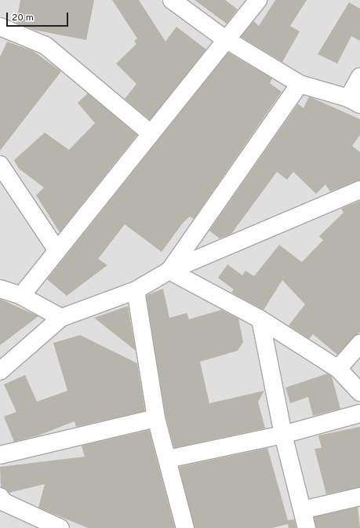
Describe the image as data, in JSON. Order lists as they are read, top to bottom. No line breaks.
{"scale_bar":"20 m"}
